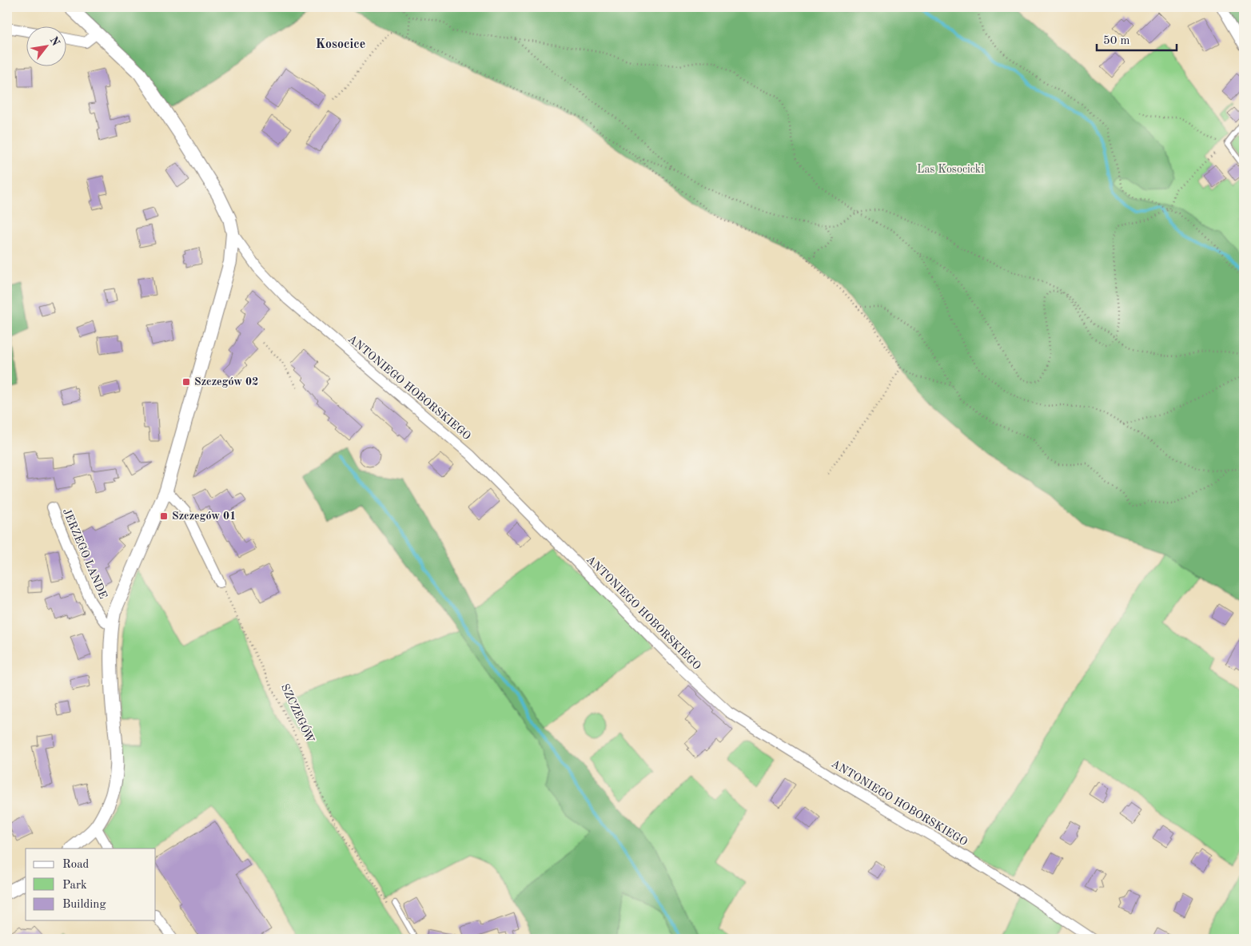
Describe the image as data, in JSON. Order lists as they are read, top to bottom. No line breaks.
{"streets":{"street":["ANTONIEGO HOBORSKIEGO","JERZEGO LANDE"],"path":["SZCZEGÓW"]},"districts":["Kosocice"],"parks":["Las Kosocicki"],"places":{"transit":["Szczegów 02","Szczegów 01"]},"legend":["Road","Park","Building"],"scale_bar":"50 m","north":"top right"}
